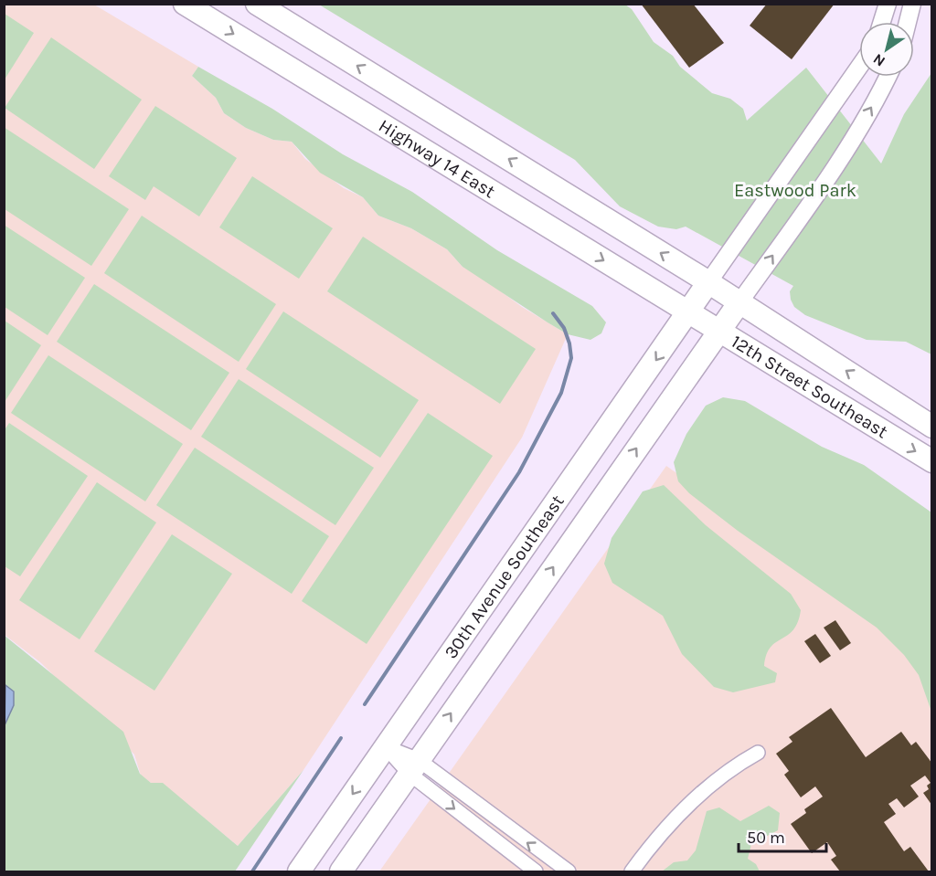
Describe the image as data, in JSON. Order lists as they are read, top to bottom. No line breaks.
{"streets":{"main road":["Highway 14 East","12th Street Southeast","30th Avenue Southeast"]},"crossings":[["Highway 14 East","12th Street Southeast"],["Highway 14 East","30th Avenue Southeast"],["12th Street Southeast","30th Avenue Southeast"]],"parks":["Eastwood Park"],"scale_bar":"50 m","north":"bottom left"}
